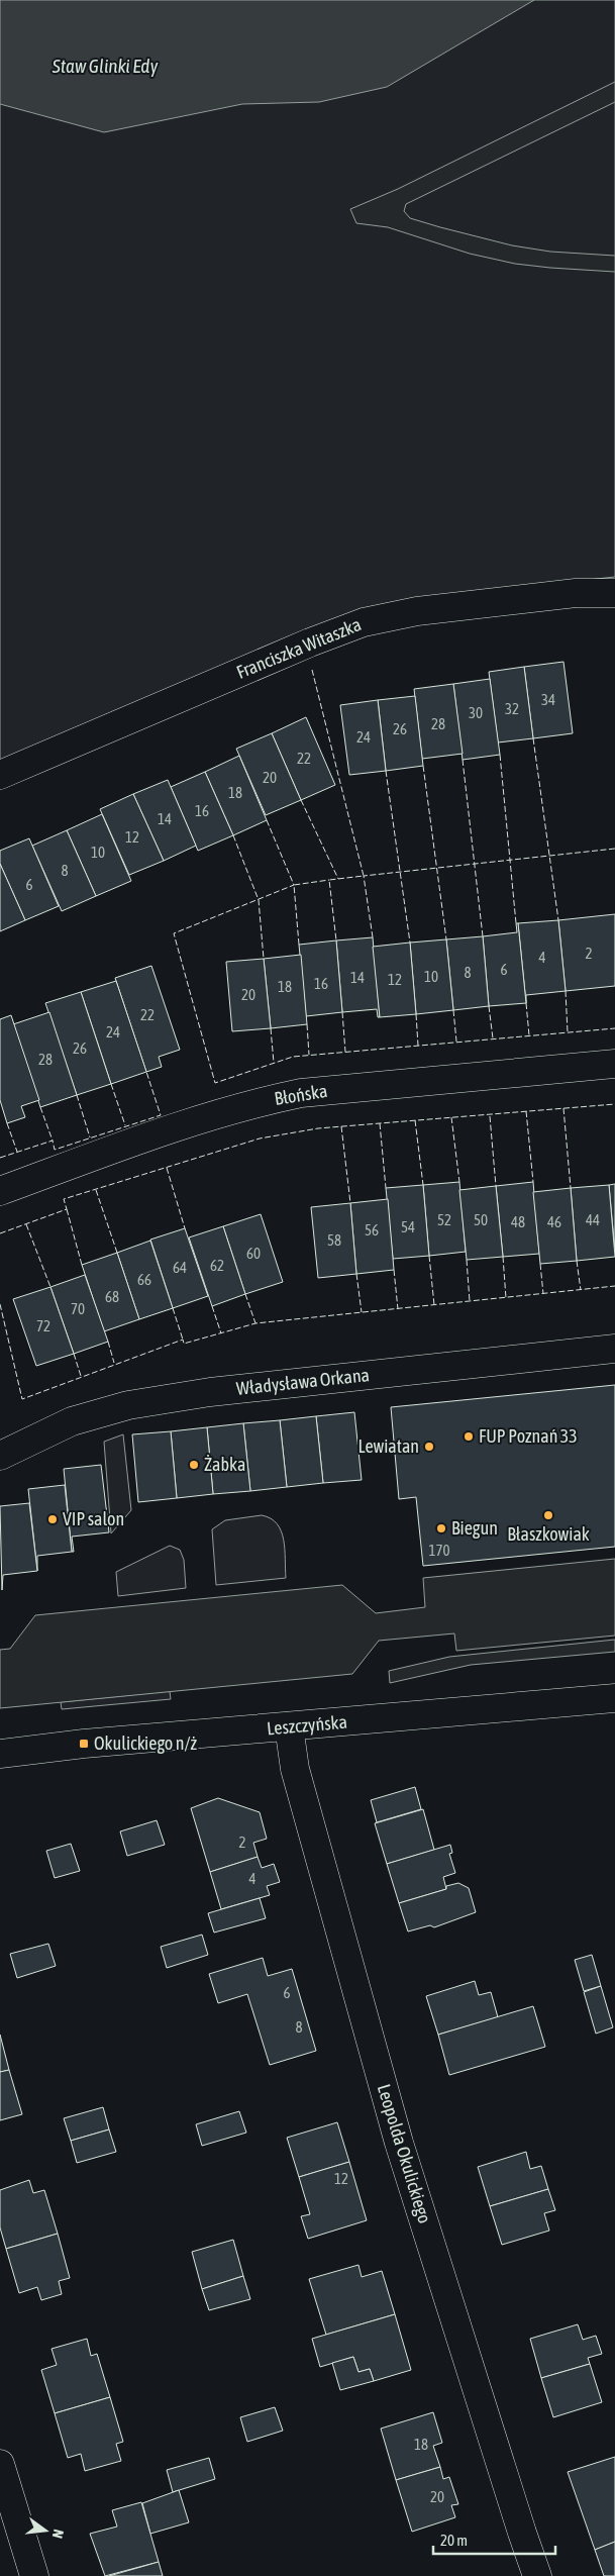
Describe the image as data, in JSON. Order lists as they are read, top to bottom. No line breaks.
{"streets":{"street":["Franciszka Witaszka","Błońska","Władysława Orkana","Leszczyńska","Leopolda Okulickiego"]},"crossings":[["Leszczyńska","Leopolda Okulickiego"]],"water":["Staw Glinki Edy"],"places":{"other":["FUP Poznań 33","Lewiatan","Żabka","Błaszkowiak","VIP salon","Biegun"],"transit":["Okulickiego n/ż"]},"house_numbers":["34","32","30","28","26","24","22","20","18","16","14","12","10","8","6","2","4","6","8","10","14","12","16","18","20","22","24","26","28","52","50","44","48","46","54","56","58","60","62","64","66","68","70","72","170","2","4","6","8","12","18","20"],"scale_bar":"20 m","north":"right"}
